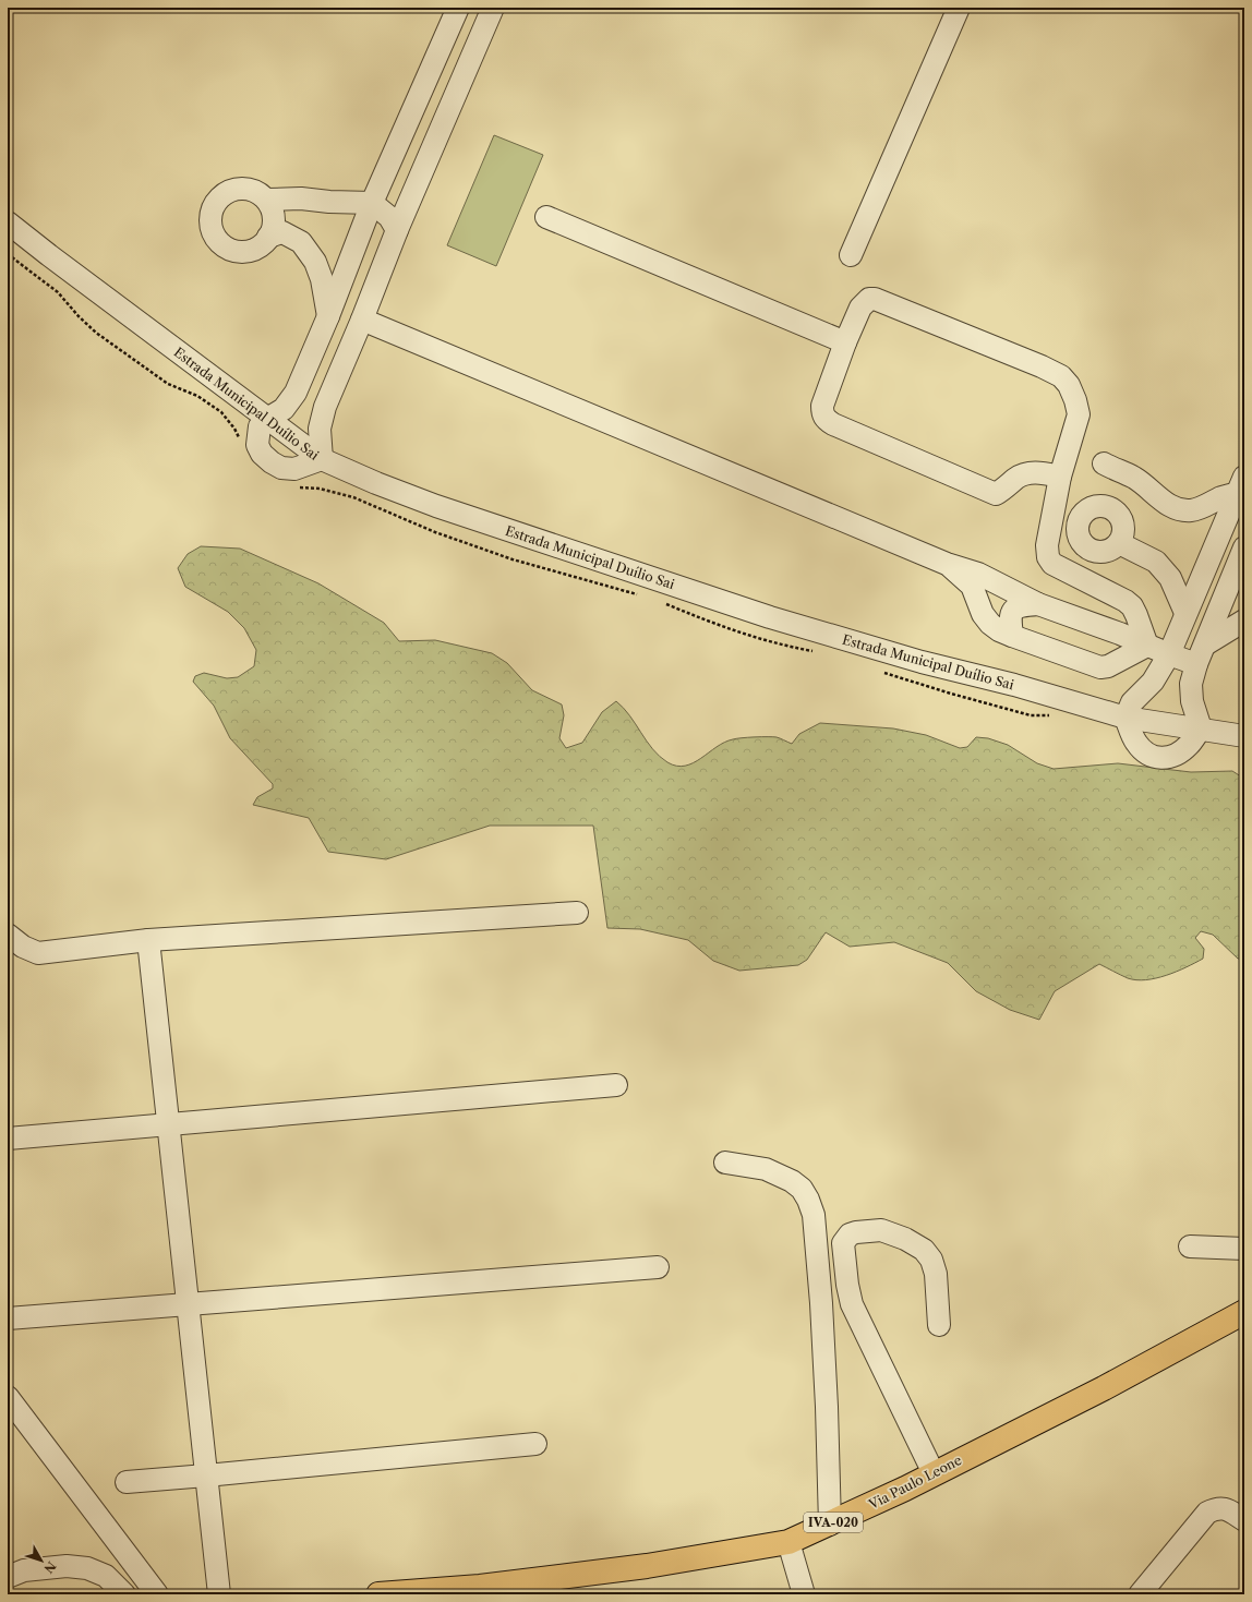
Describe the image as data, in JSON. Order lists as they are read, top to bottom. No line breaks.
{"streets":{"main road":["Via Paulo Leone","IVA-020"],"street":["Estrada Municipal Duílio Sai"]},"north":"bottom right"}
